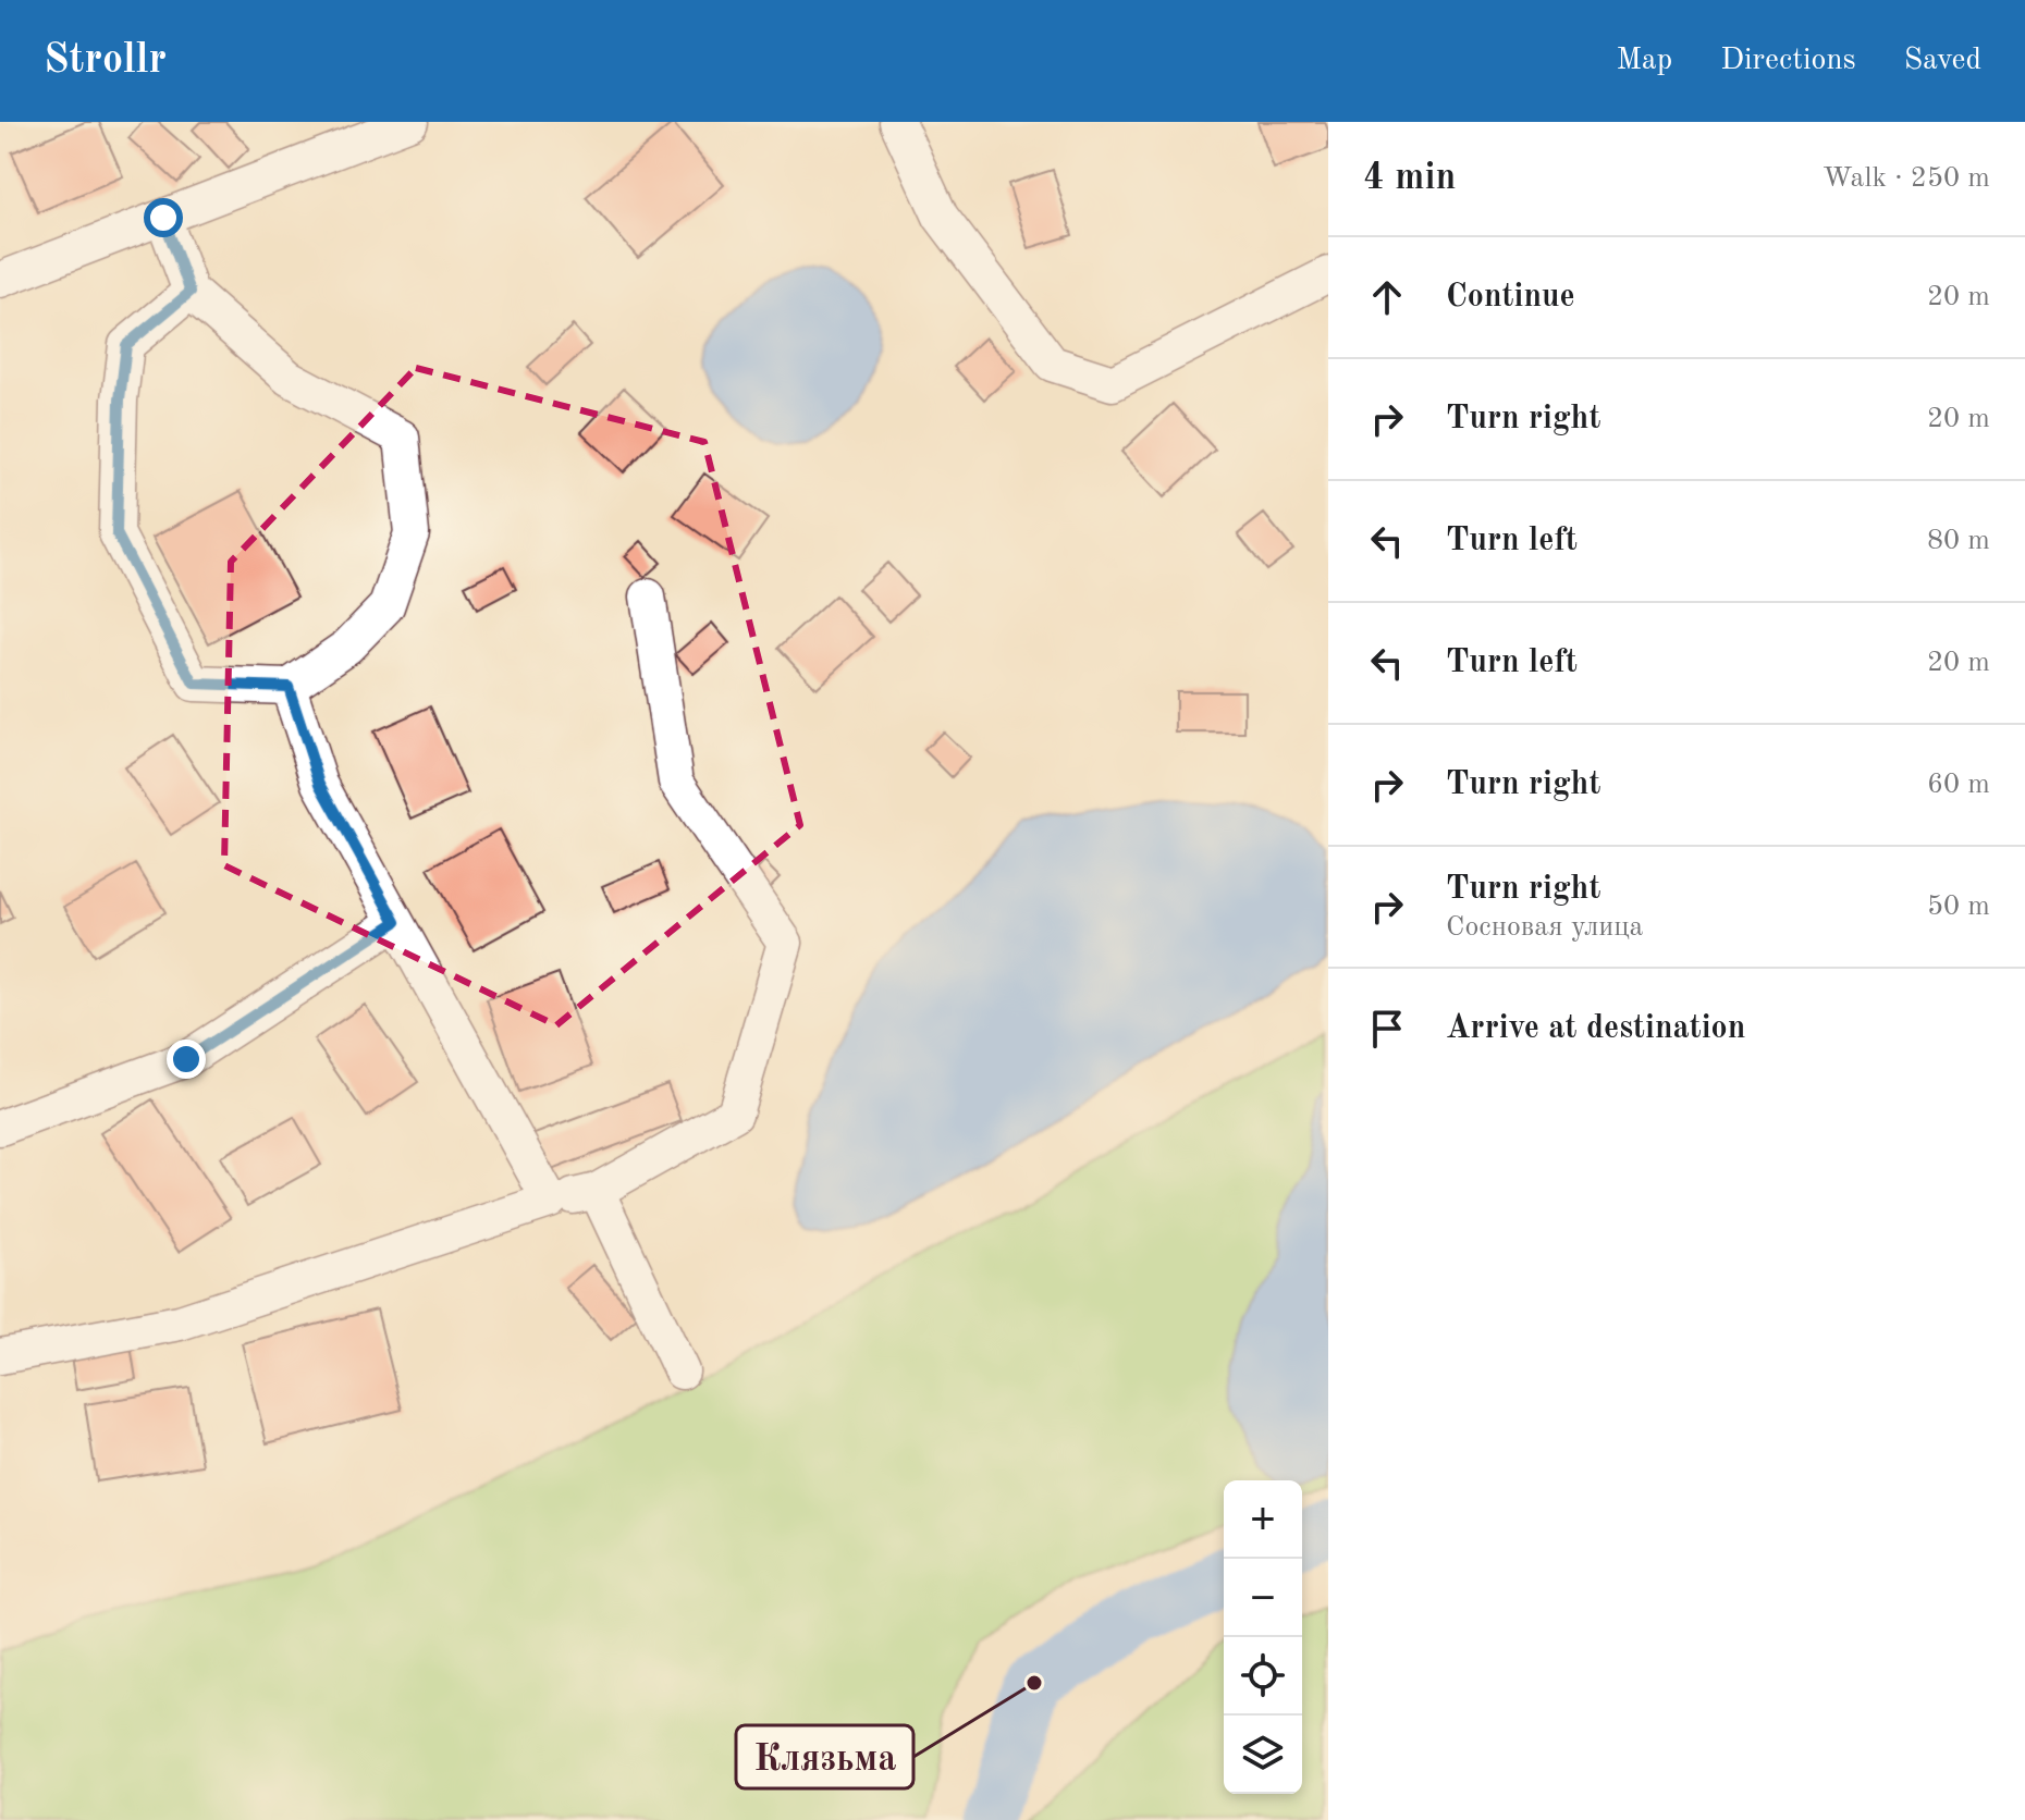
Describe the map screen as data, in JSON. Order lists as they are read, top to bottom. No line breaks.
{"places":["Клязьма"],"page":{"header":"Strollr","nav":["Map","Directions","Saved"],"heading":["4 min","Walk · 250 m"],"list":[["Continue","20 m"],["Turn right","20 m"],["Turn left","80 m"],["Turn left","20 m"],["Turn right","60 m"],["Turn right","Сосновая улица","50 m"],"Arrive at destination"],"map_buttons":["+","−"]}}
